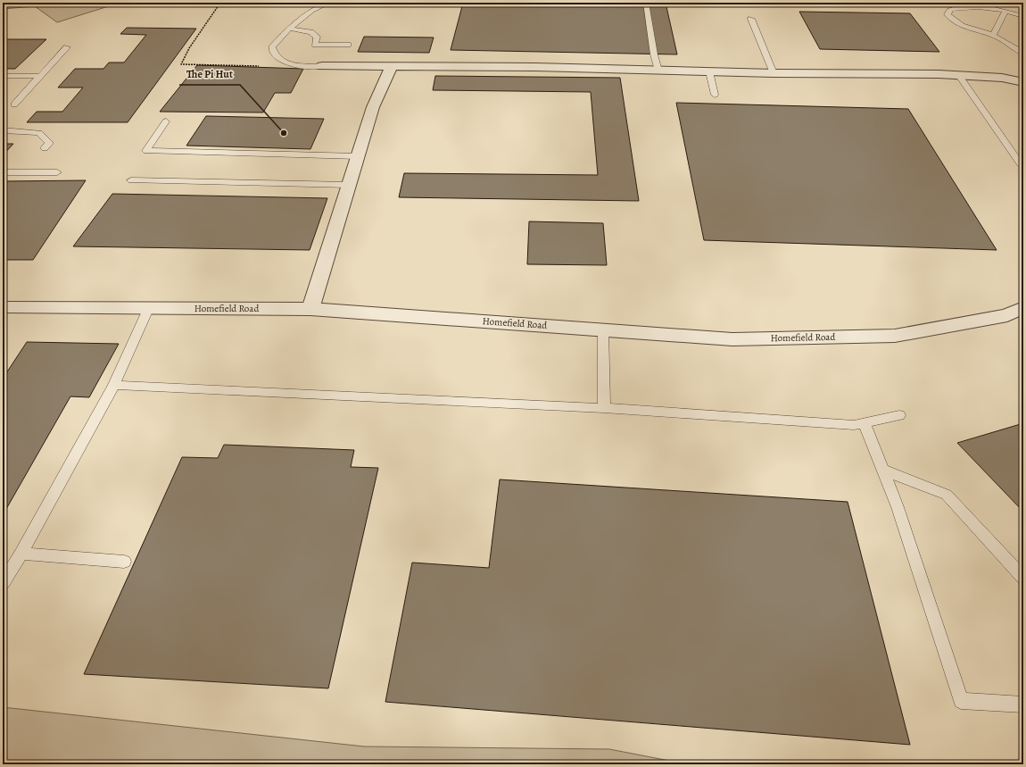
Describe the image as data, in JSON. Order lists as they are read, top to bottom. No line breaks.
{"streets":{"street":["Homefield Road"]},"places":["The Pi Hut"]}
